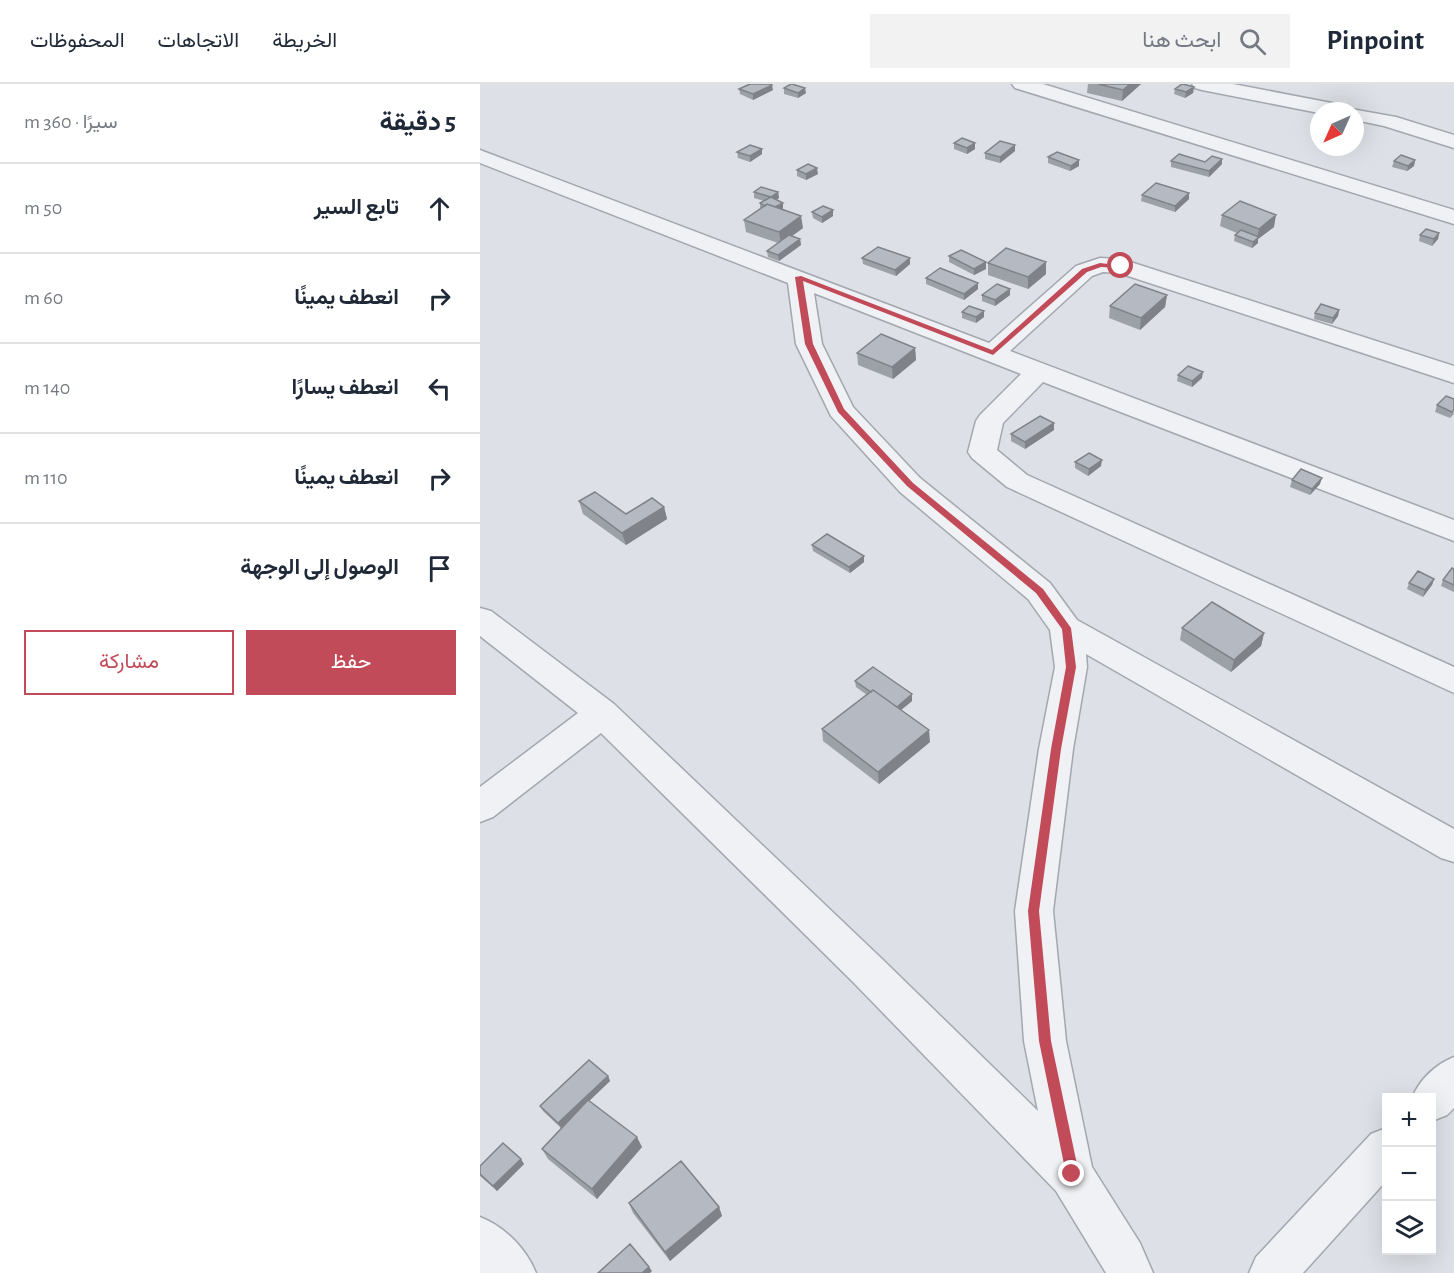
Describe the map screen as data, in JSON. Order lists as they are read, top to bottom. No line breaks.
{"north":"bottom left","page":{"header":"Pinpoint","search":"ابحث هنا","nav":["الخريطة","الاتجاهات","المحفوظات"],"heading":["5 دقيقة","سيرًا · 360 m"],"list":[["تابع السير","50 m"],["انعطف يمينًا","60 m"],["انعطف يسارًا","140 m"],["انعطف يمينًا","110 m"],"الوصول إلى الوجهة"],"buttons":["حفظ","مشاركة"],"map_buttons":["+","−"]}}
